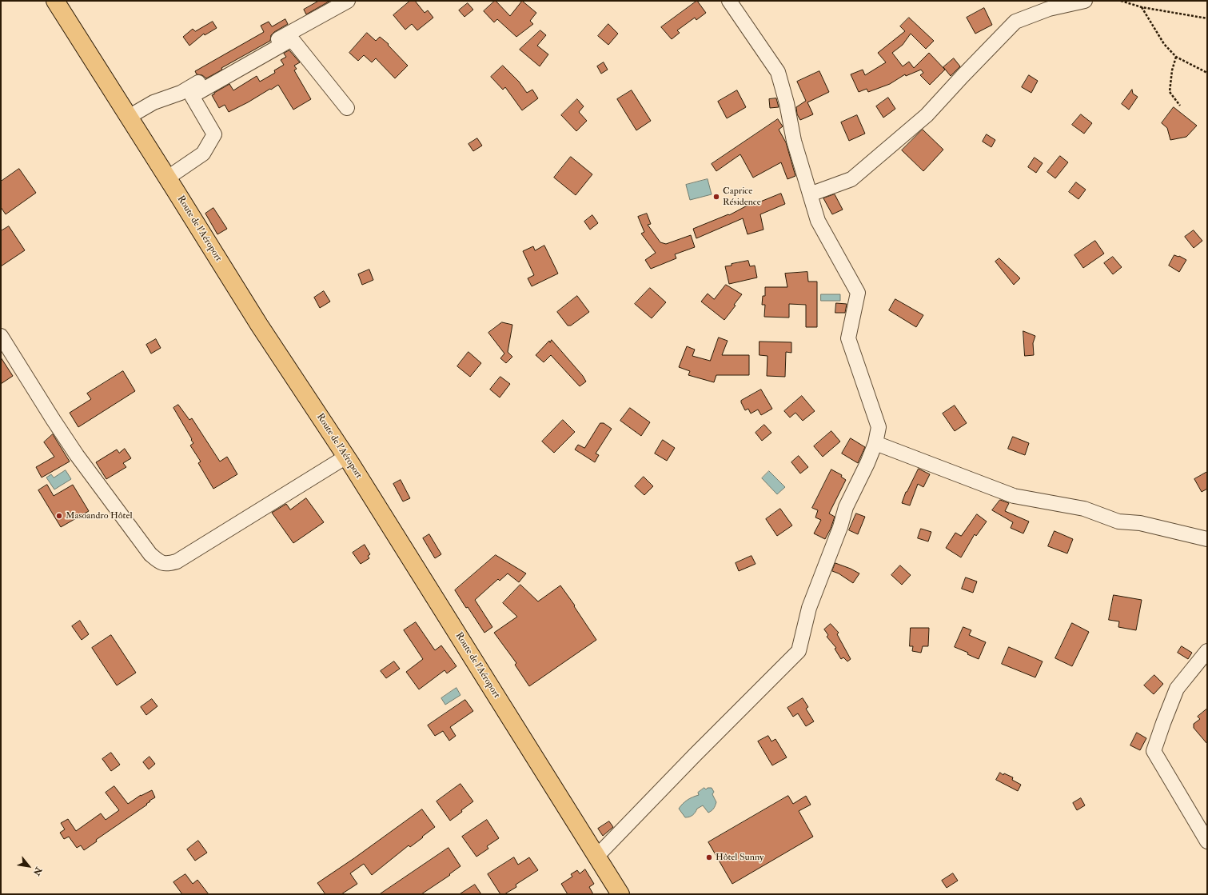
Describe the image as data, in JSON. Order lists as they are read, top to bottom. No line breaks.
{"streets":{"main road":["Route de l'Aéroport"]},"places":["Caprice Résidence","Masoandro Hôtel","Hôtel Sunny"],"north":"bottom right"}
